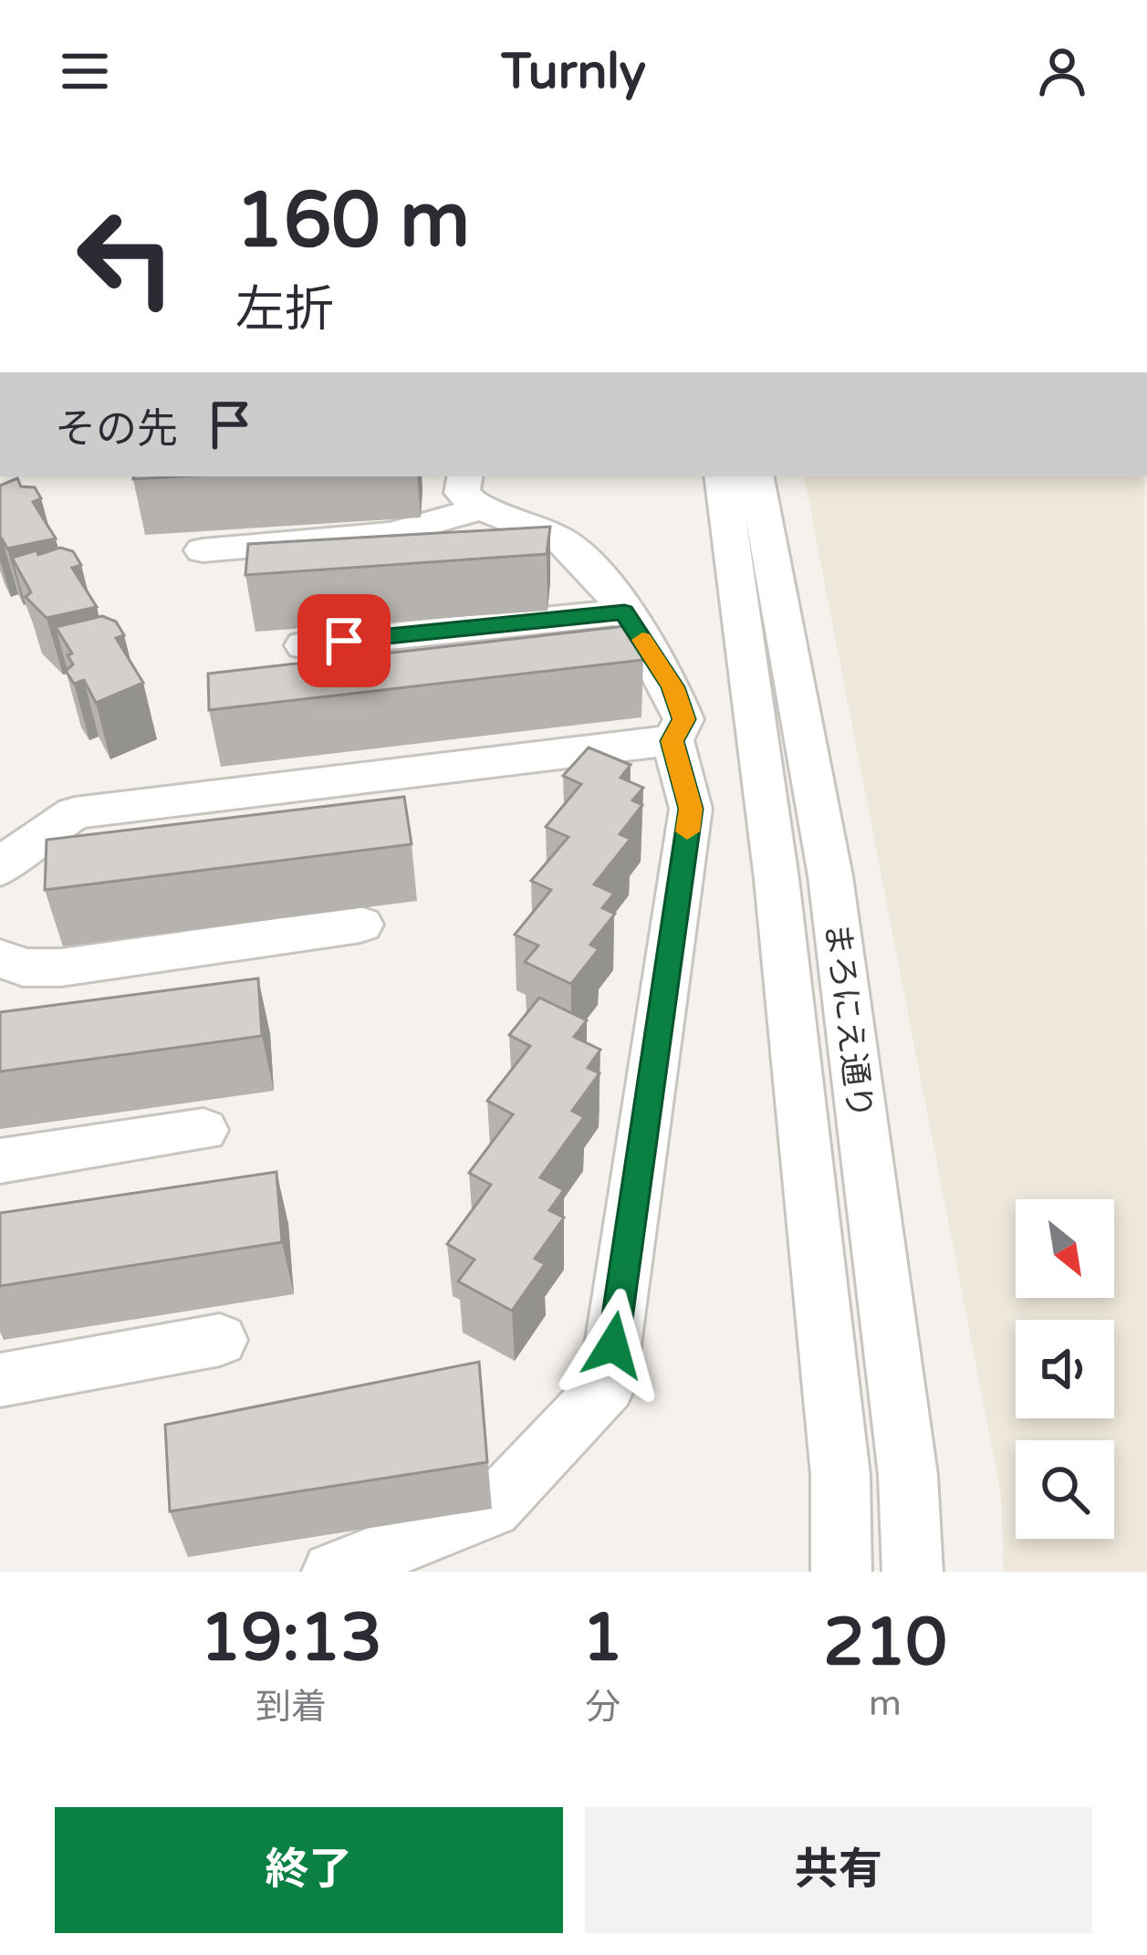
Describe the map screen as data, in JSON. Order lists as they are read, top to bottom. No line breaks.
{"streets":{"street":["まろにえ通り"]},"north":"bottom right","page":{"header":"Turnly","turn":["160 m","左折"],"then":"その先","eta":["19:13","到着","1","分","210","m"],"buttons":["終了","共有"]}}
